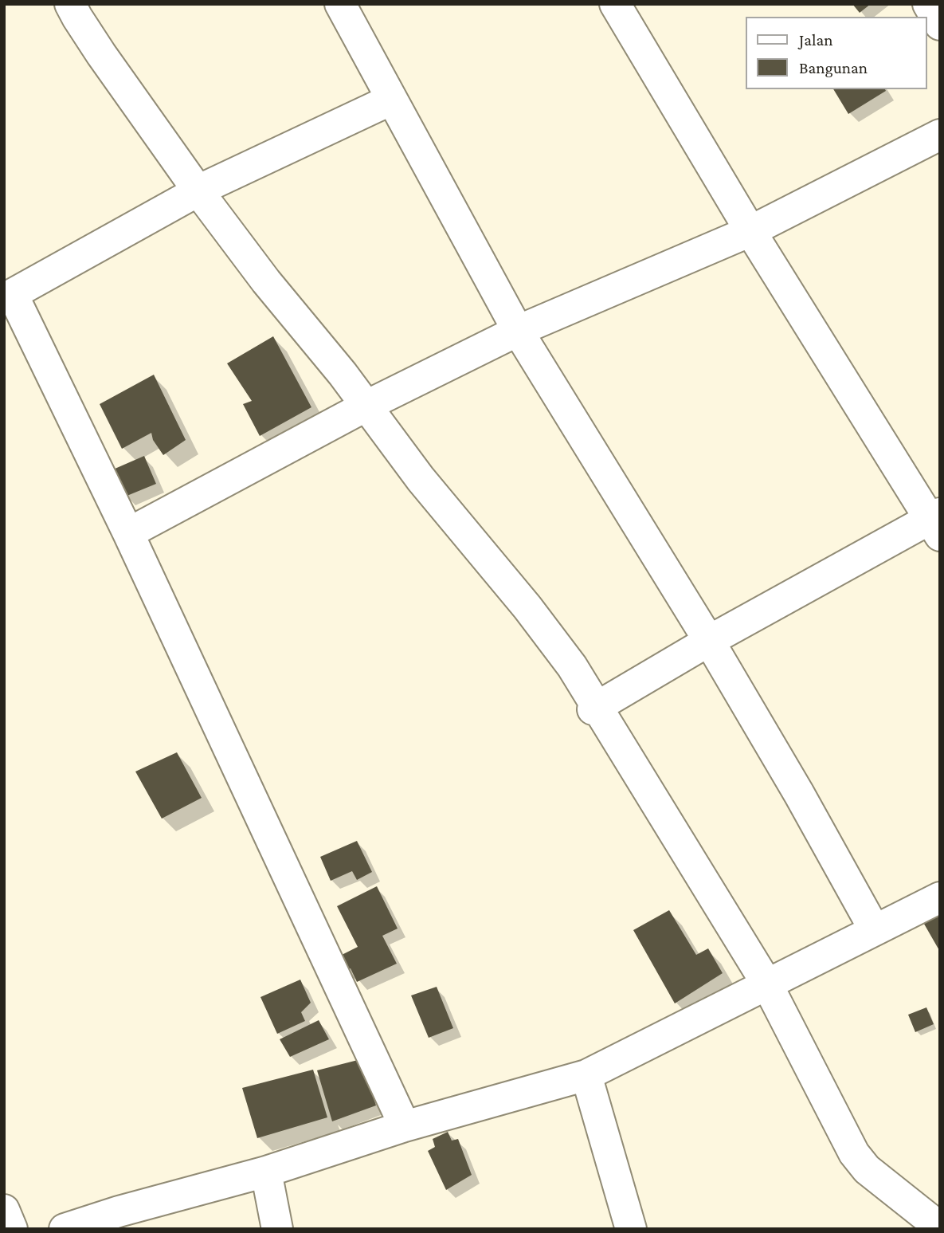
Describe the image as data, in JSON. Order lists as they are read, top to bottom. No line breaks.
{"legend":["Jalan","Bangunan"]}
